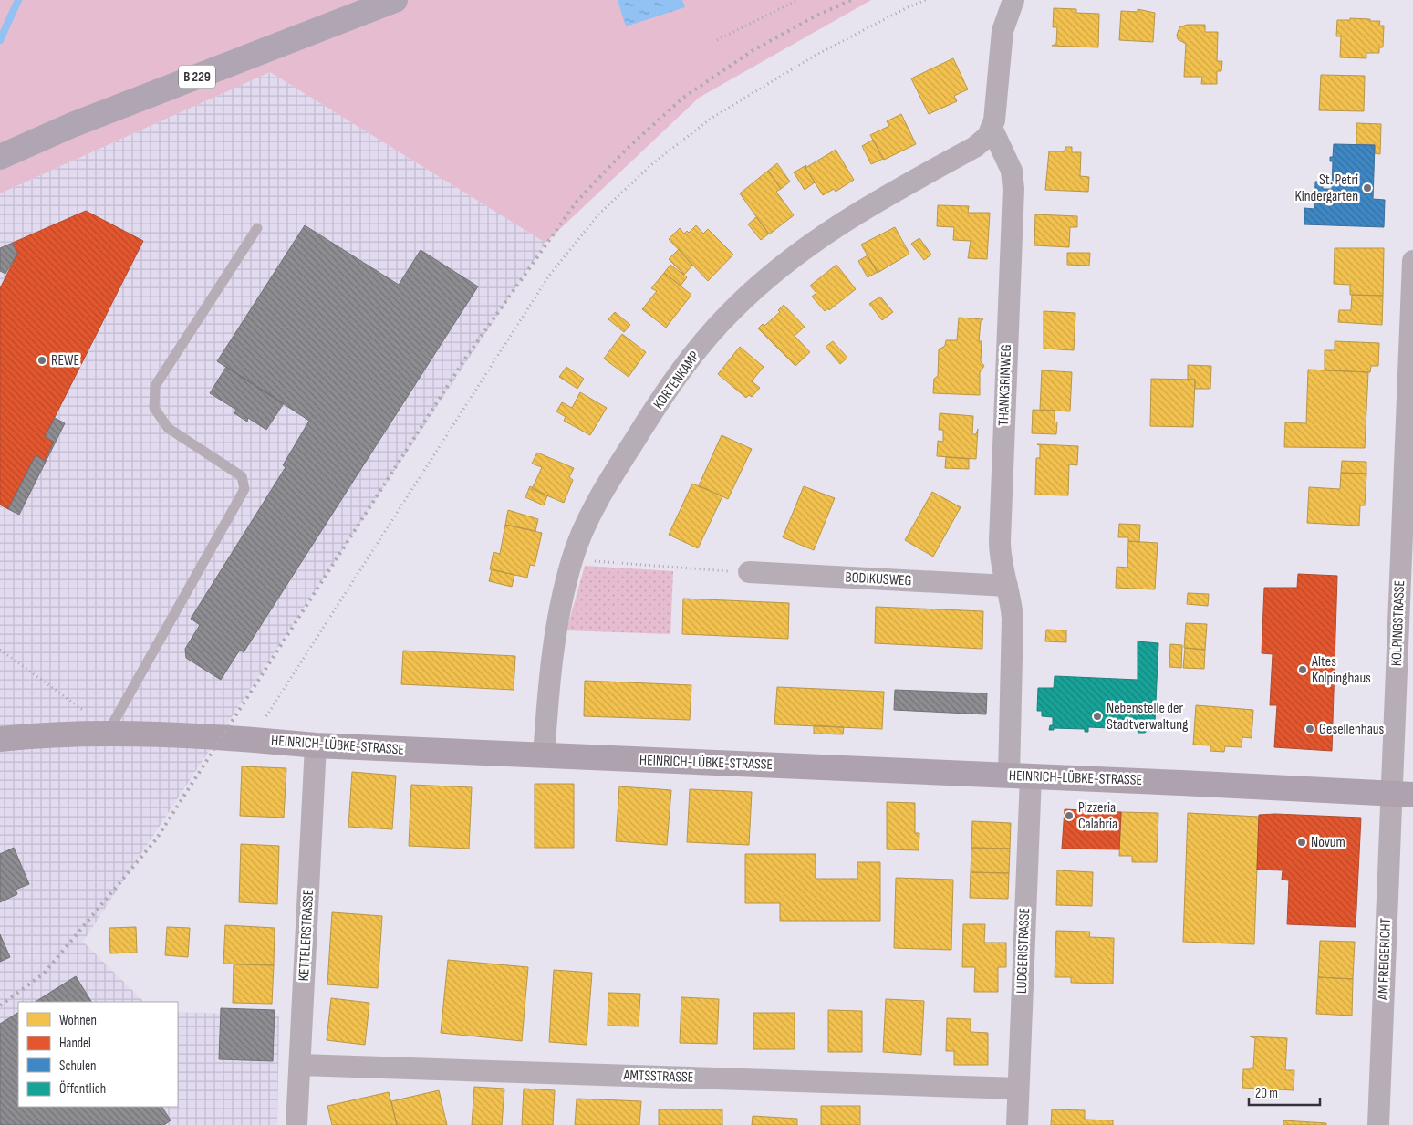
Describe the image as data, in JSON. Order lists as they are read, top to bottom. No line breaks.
{"streets":{"main road":["B 229"],"street":["KORTENKAMP","THANKGRIMWEG","BODIKUSWEG","KOLPINGSTRASSE","HEINRICH-LÜBKE-STRASSE","KETTELERSTRASSE","LUDGERISTRASSE","AM FREIGERICHT","AMTSSTRASSE"]},"crossings":[["KORTENKAMP","THANKGRIMWEG"],["KORTENKAMP","HEINRICH-LÜBKE-STRASSE"],["THANKGRIMWEG","BODIKUSWEG"],["THANKGRIMWEG","HEINRICH-LÜBKE-STRASSE"],["THANKGRIMWEG","LUDGERISTRASSE"],["KOLPINGSTRASSE","HEINRICH-LÜBKE-STRASSE"],["KOLPINGSTRASSE","AM FREIGERICHT"],["HEINRICH-LÜBKE-STRASSE","KETTELERSTRASSE"],["HEINRICH-LÜBKE-STRASSE","LUDGERISTRASSE"],["HEINRICH-LÜBKE-STRASSE","AM FREIGERICHT"],["KETTELERSTRASSE","AMTSSTRASSE"],["LUDGERISTRASSE","AMTSSTRASSE"]],"places":["St. Petri Kindergarten","REWE","Altes Kolpinghaus","Nebenstelle der Stadtverwaltung","Gesellenhaus","Pizzeria Calabria","Novum"],"legend":["Wohnen","Handel","Schulen","Öffentlich"],"scale_bar":"20 m"}
